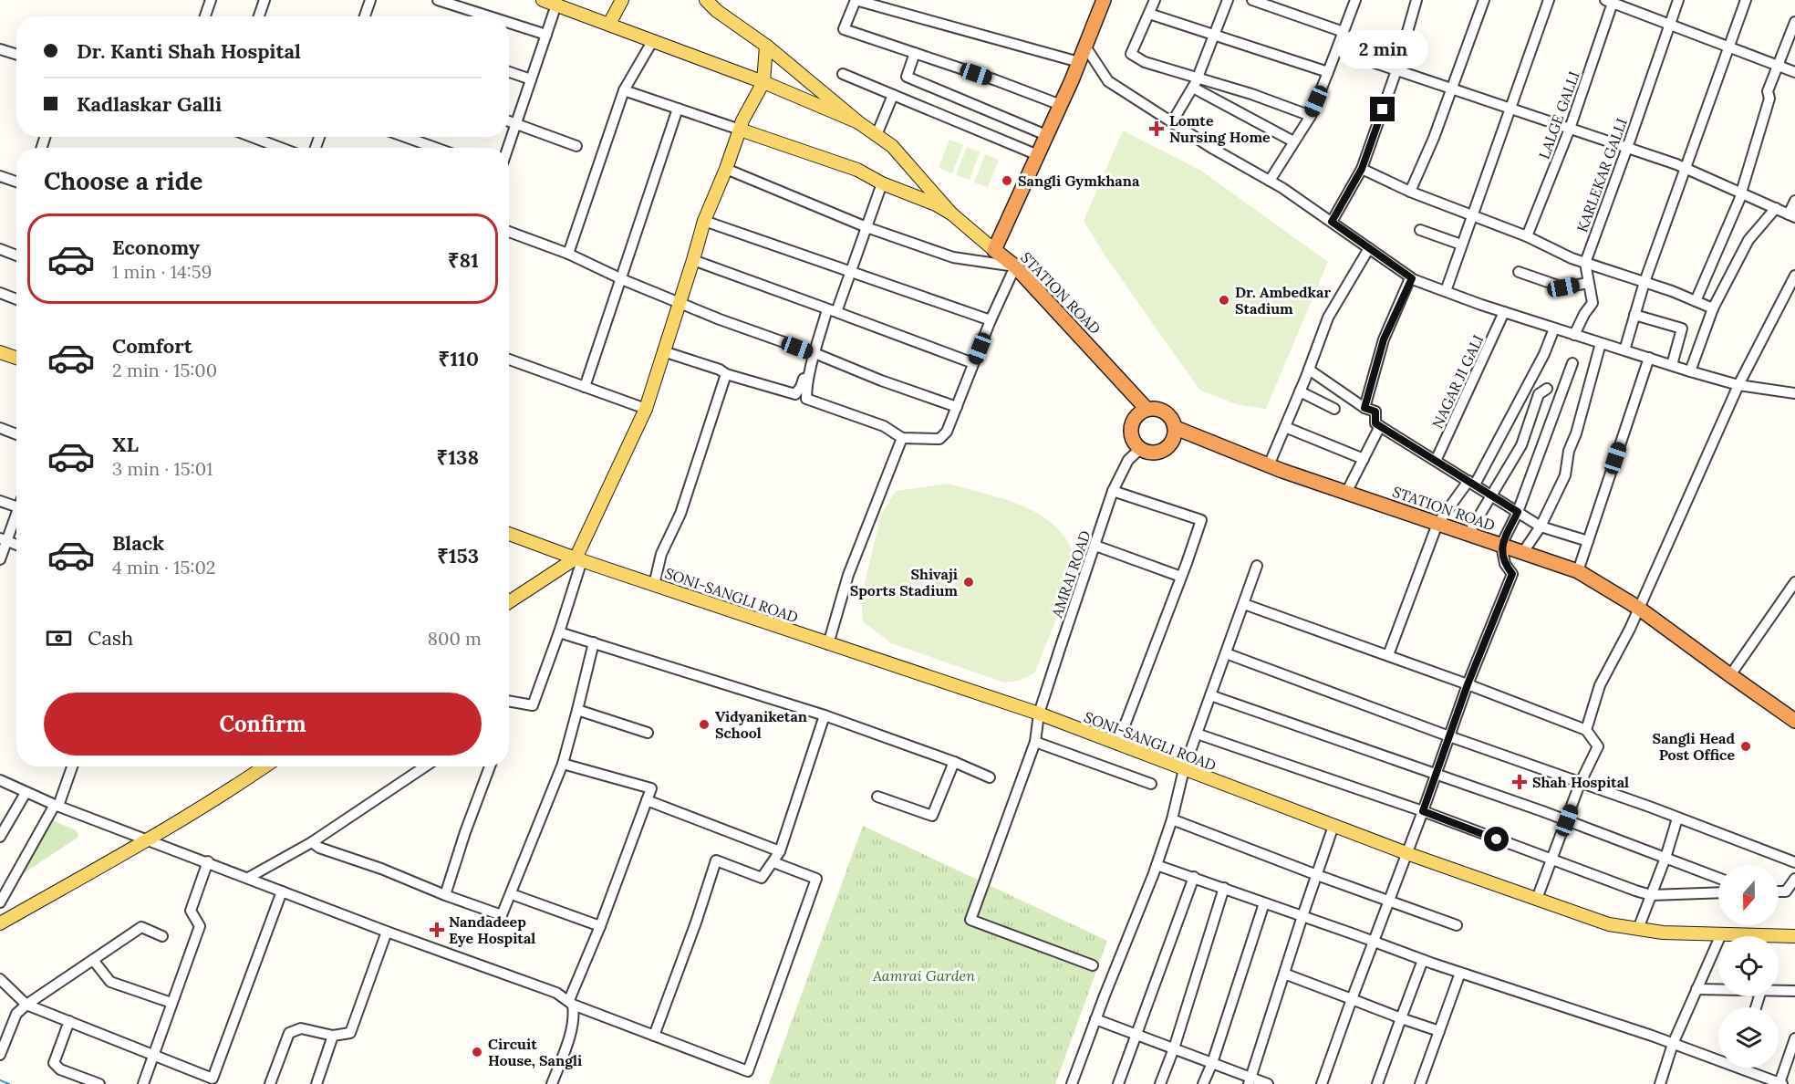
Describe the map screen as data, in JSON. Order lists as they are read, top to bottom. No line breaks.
{"streets":{"highway":["STATION ROAD"],"main road":["SONI-SANGLI ROAD"],"street":["LALGE GALLI","KARLEKAR GALLI","NAGAR JI GALI","AMRAI ROAD"]},"crossings":[["STATION ROAD","AMRAI ROAD"],["AMRAI ROAD","SONI-SANGLI ROAD"]],"parks":["Aamrai Garden"],"places":{"health":["Lomte Nursing Home","Shah Hospital","Nandadeep Eye Hospital"],"other":["Sangli Gymkhana","Dr. Ambedkar Stadium","Shivaji Sports Stadium","Vidyaniketan School","Sangli Head Post Office","Circuit House, Sangli"]},"north":"bottom","page":{"banner":["Dr. Kanti Shah Hospital","Kadlaskar Galli"],"bubble":"2 min","heading":"Choose a ride","list":[{"name":"Economy","note":"1 min · 14:59","value":"₹81"},{"name":"Comfort","note":"2 min · 15:00","value":"₹110"},{"name":"XL","note":"3 min · 15:01","value":"₹138"},{"name":"Black","note":"4 min · 15:02","value":"₹153"}],"pay":["Cash","800 m"],"buttons":"Confirm"}}
